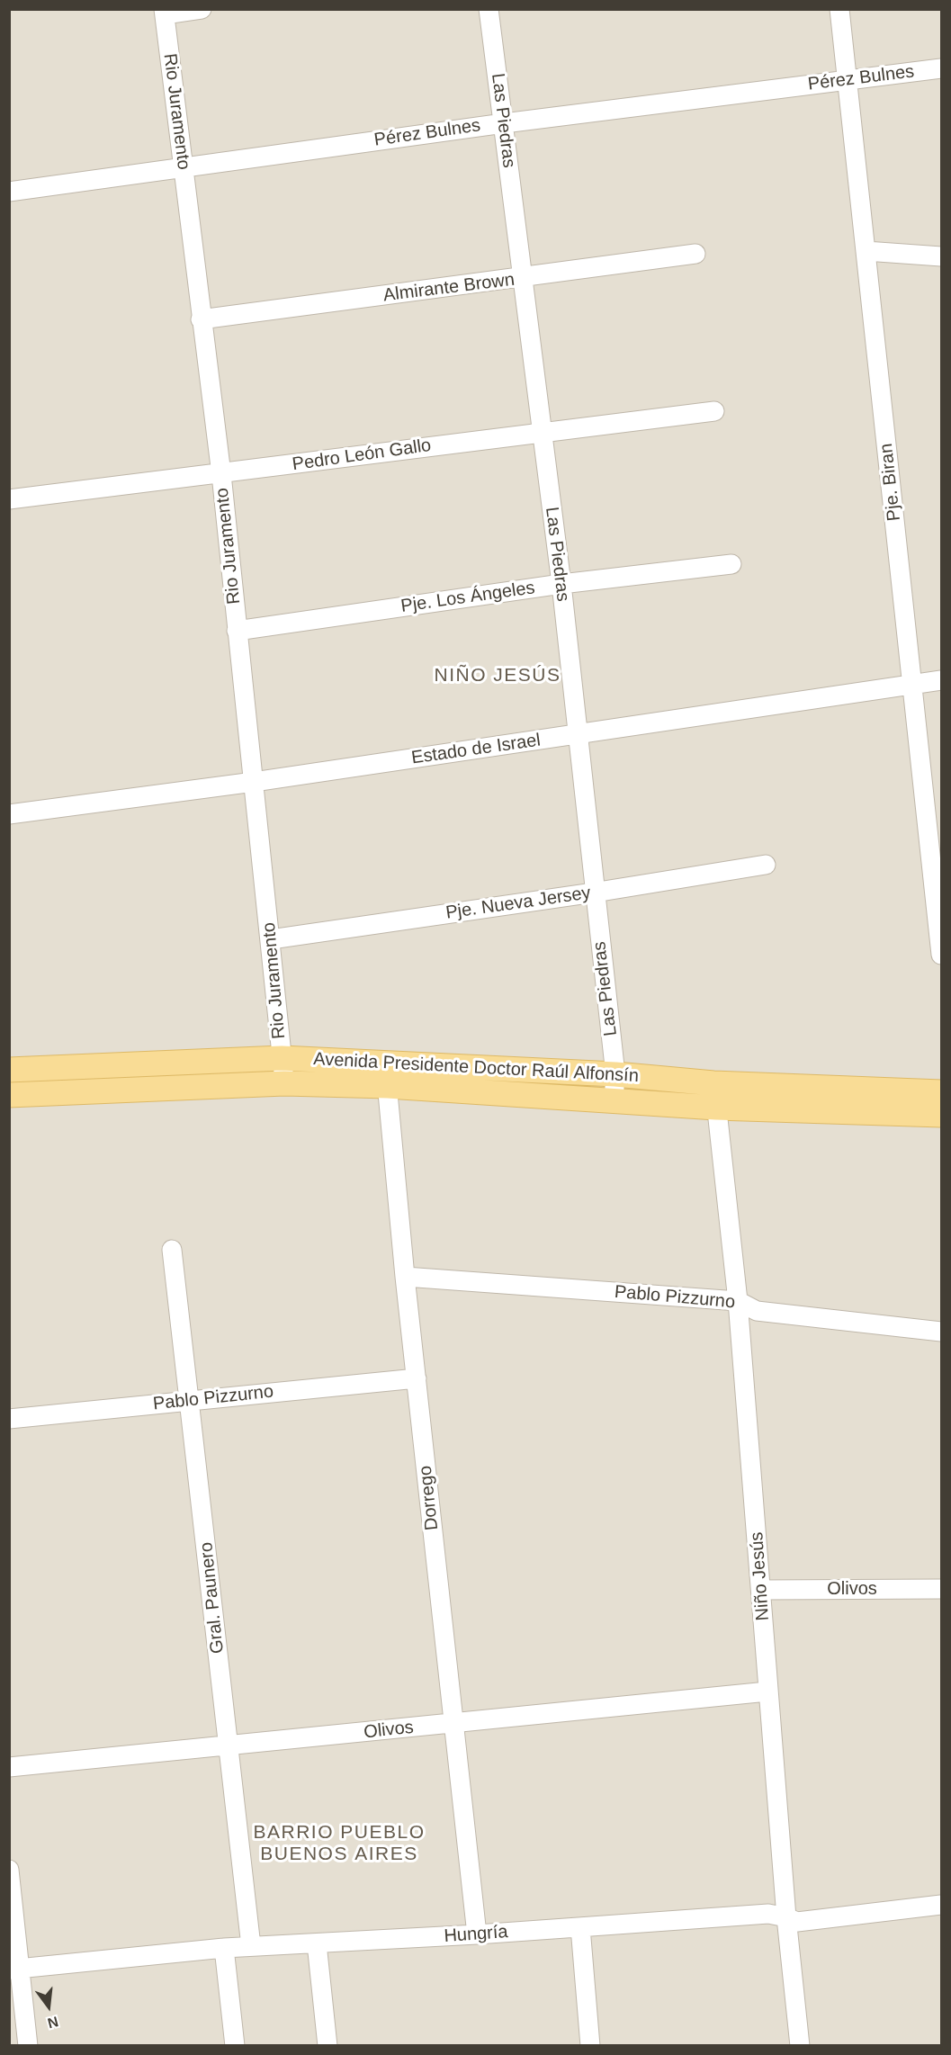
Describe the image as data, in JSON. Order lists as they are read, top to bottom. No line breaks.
{"streets":{"main road":["Avenida Presidente Doctor Raúl Alfonsín"],"street":["Pérez Bulnes","Rio Juramento","Las Piedras","Almirante Brown","Pedro León Gallo","Pje. Biran","Pje. Los Ángeles","Estado de Israel","Pje. Nueva Jersey","Pablo Pizzurno","Dorrego","Niño Jesús","Olivos","Gral. Paunero","Hungría"]},"crossings":[["Pérez Bulnes","Rio Juramento"],["Pérez Bulnes","Las Piedras"],["Pérez Bulnes","Pje. Biran"],["Rio Juramento","Almirante Brown"],["Rio Juramento","Pedro León Gallo"],["Rio Juramento","Pje. Los Ángeles"],["Rio Juramento","Estado de Israel"],["Rio Juramento","Pje. Nueva Jersey"],["Rio Juramento","Avenida Presidente Doctor Raúl Alfonsín"],["Las Piedras","Almirante Brown"],["Las Piedras","Pedro León Gallo"],["Las Piedras","Pje. Los Ángeles"],["Las Piedras","Estado de Israel"],["Las Piedras","Pje. Nueva Jersey"],["Las Piedras","Avenida Presidente Doctor Raúl Alfonsín"],["Pje. Biran","Estado de Israel"],["Avenida Presidente Doctor Raúl Alfonsín","Dorrego"],["Avenida Presidente Doctor Raúl Alfonsín","Niño Jesús"],["Pablo Pizzurno","Dorrego"],["Pablo Pizzurno","Niño Jesús"],["Pablo Pizzurno","Gral. Paunero"],["Dorrego","Olivos"],["Dorrego","Hungría"],["Niño Jesús","Olivos"],["Niño Jesús","Hungría"],["Olivos","Gral. Paunero"],["Gral. Paunero","Hungría"]],"districts":["NIÑO JESÚS","BARRIO PUEBLO BUENOS AIRES"],"north":"bottom"}
